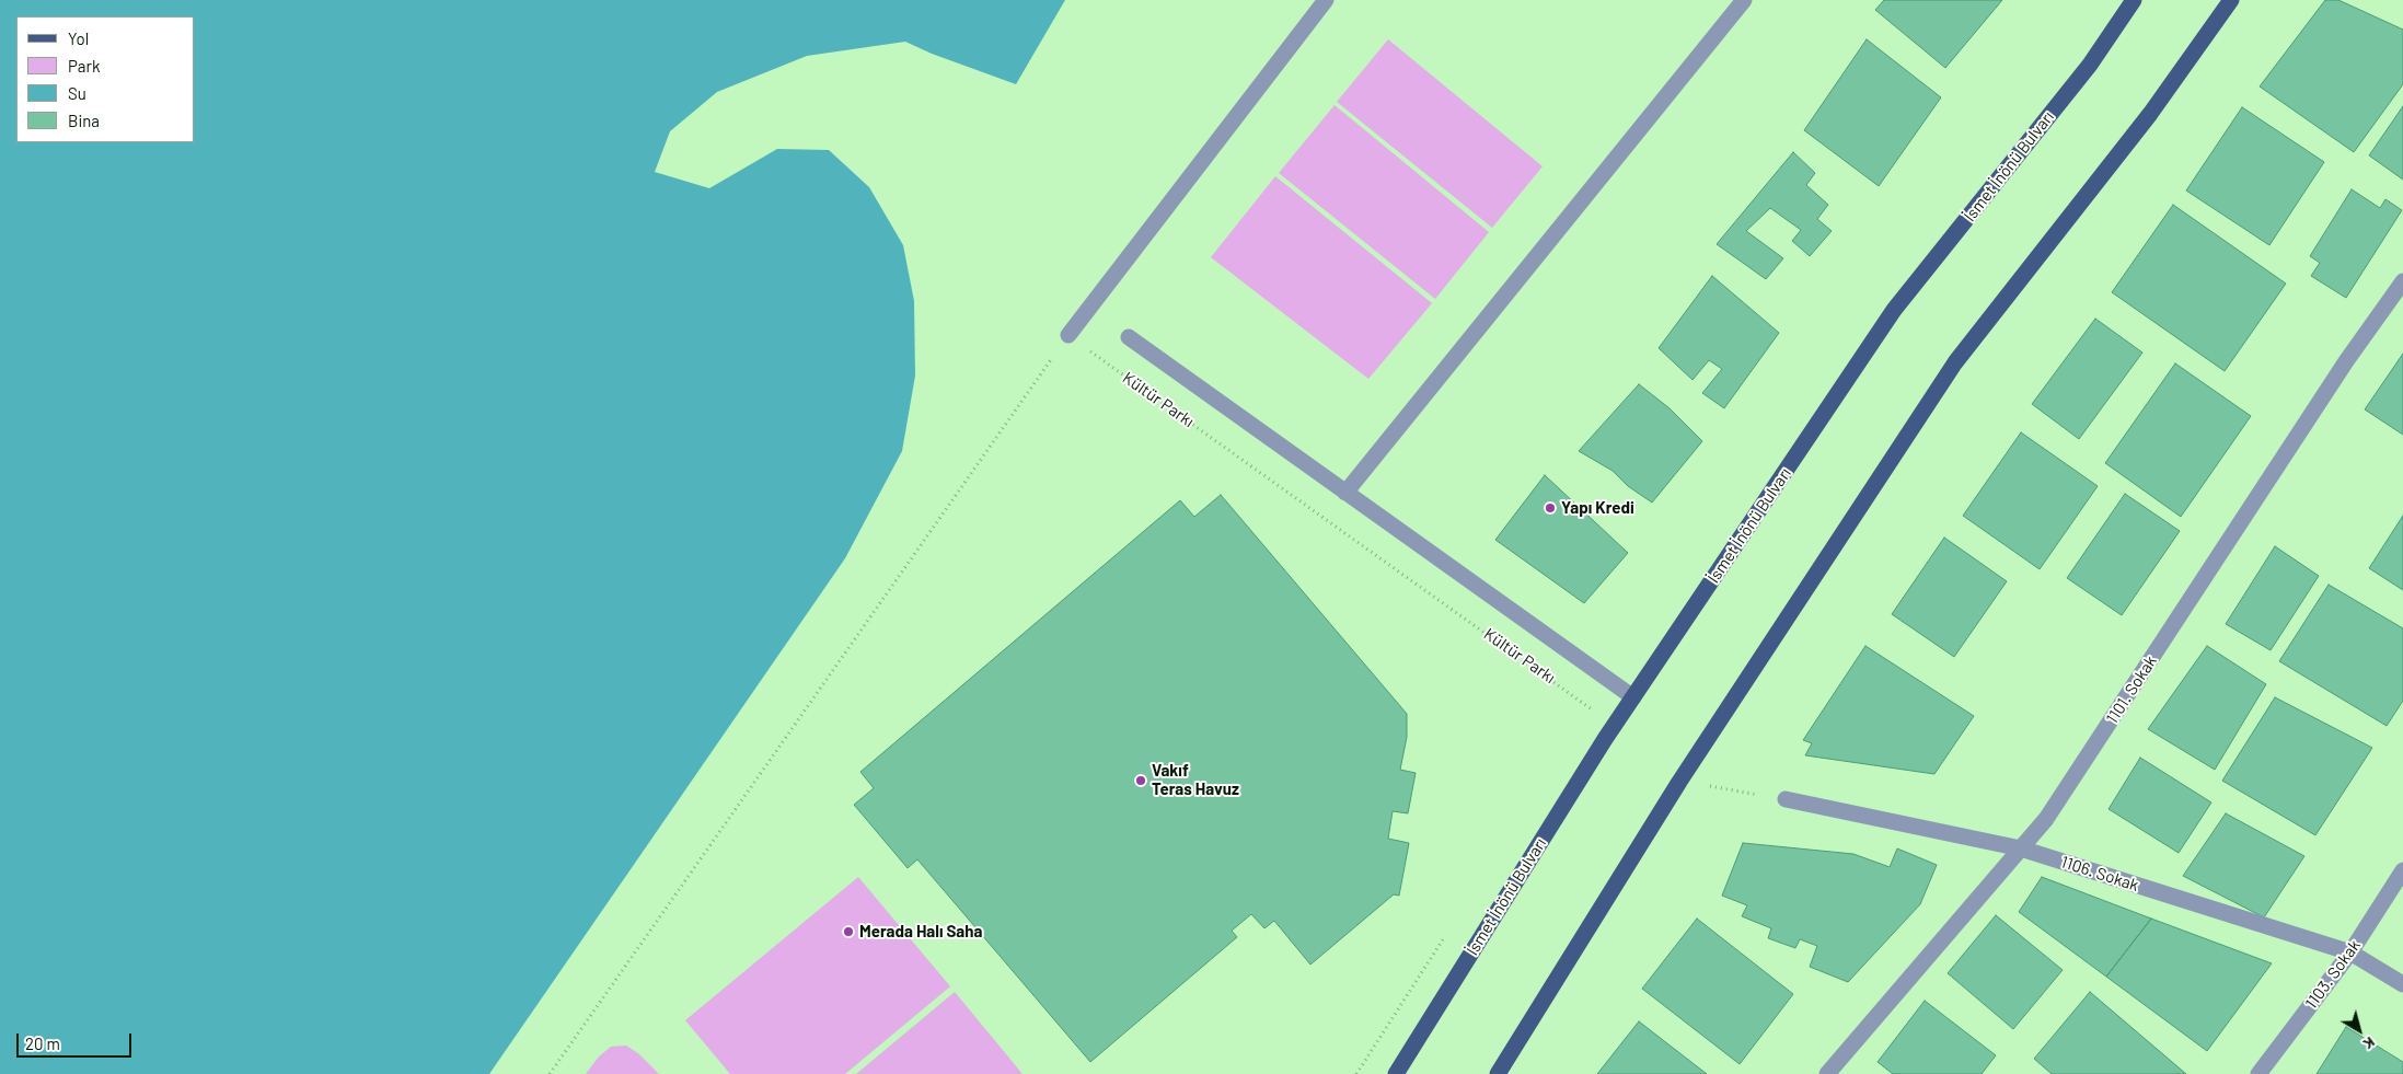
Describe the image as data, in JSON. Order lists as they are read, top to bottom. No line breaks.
{"streets":{"main road":["İsmet İnönü Bulvarı"],"street":["1101. Sokak","1106. Sokak","1103. Sokak"],"path":["Kültür Parkı"]},"crossings":[["1101. Sokak","1106. Sokak"],["1106. Sokak","1103. Sokak"]],"places":["Yapı Kredi","Vakıf Teras Havuz","Merada Halı Saha"],"legend":["Yol","Park","Su","Bina"],"scale_bar":"20 m","north":"bottom right"}
